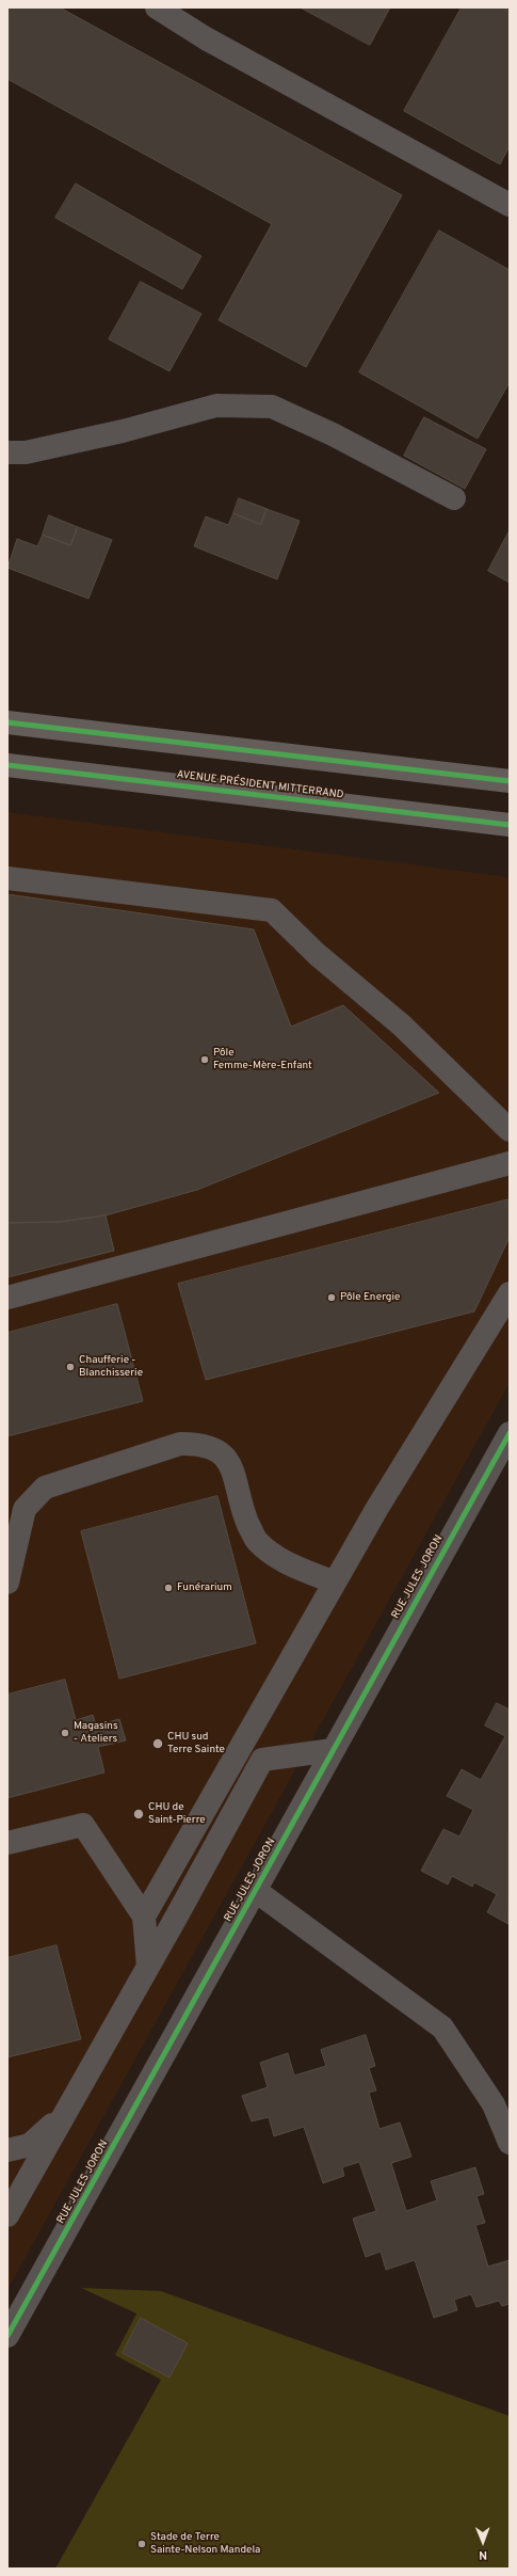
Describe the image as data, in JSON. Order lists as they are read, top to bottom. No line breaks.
{"streets":{"main road":["AVENUE PRÉSIDENT MITTERRAND"],"street":["RUE JULES JORON"]},"places":["Pôle Femme-Mère-Enfant","Pôle Energie","Chaufferie - Blanchisserie","Funérarium","Magasins - Ateliers","CHU sud Terre Sainte","CHU de Saint-Pierre","Stade de Terre Sainte-Nelson Mandela"],"north":"bottom"}
